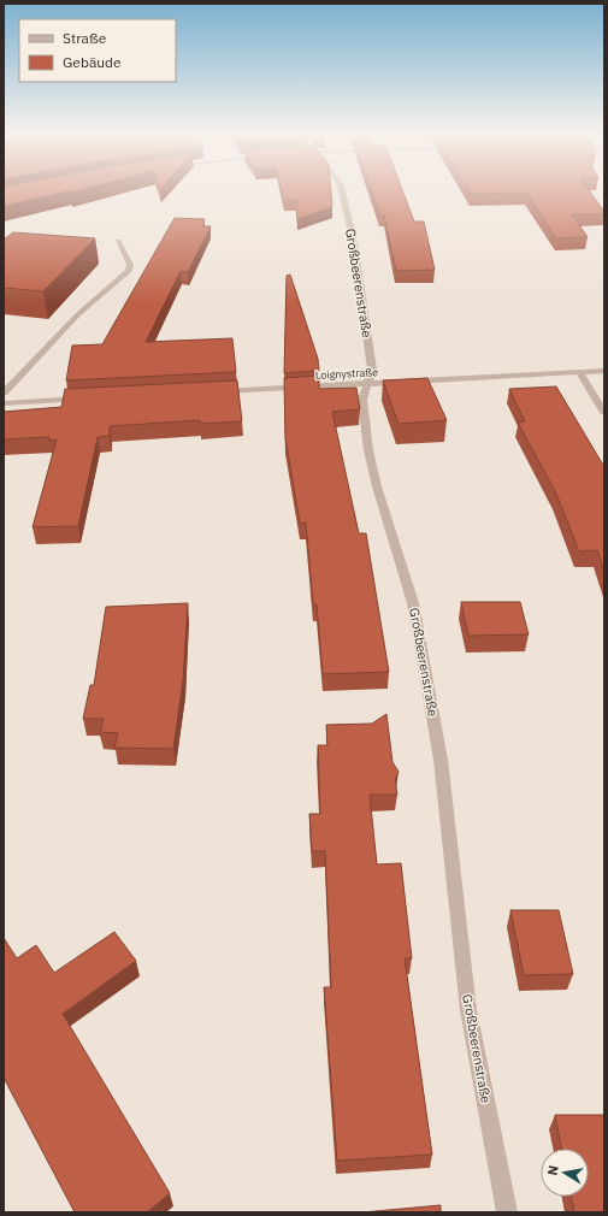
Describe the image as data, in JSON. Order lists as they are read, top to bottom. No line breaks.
{"streets":{"street":["Großbeerenstraße","Loignystraße"]},"crossings":[["Großbeerenstraße","Loignystraße"]],"legend":["Straße","Gebäude"],"north":"left"}
